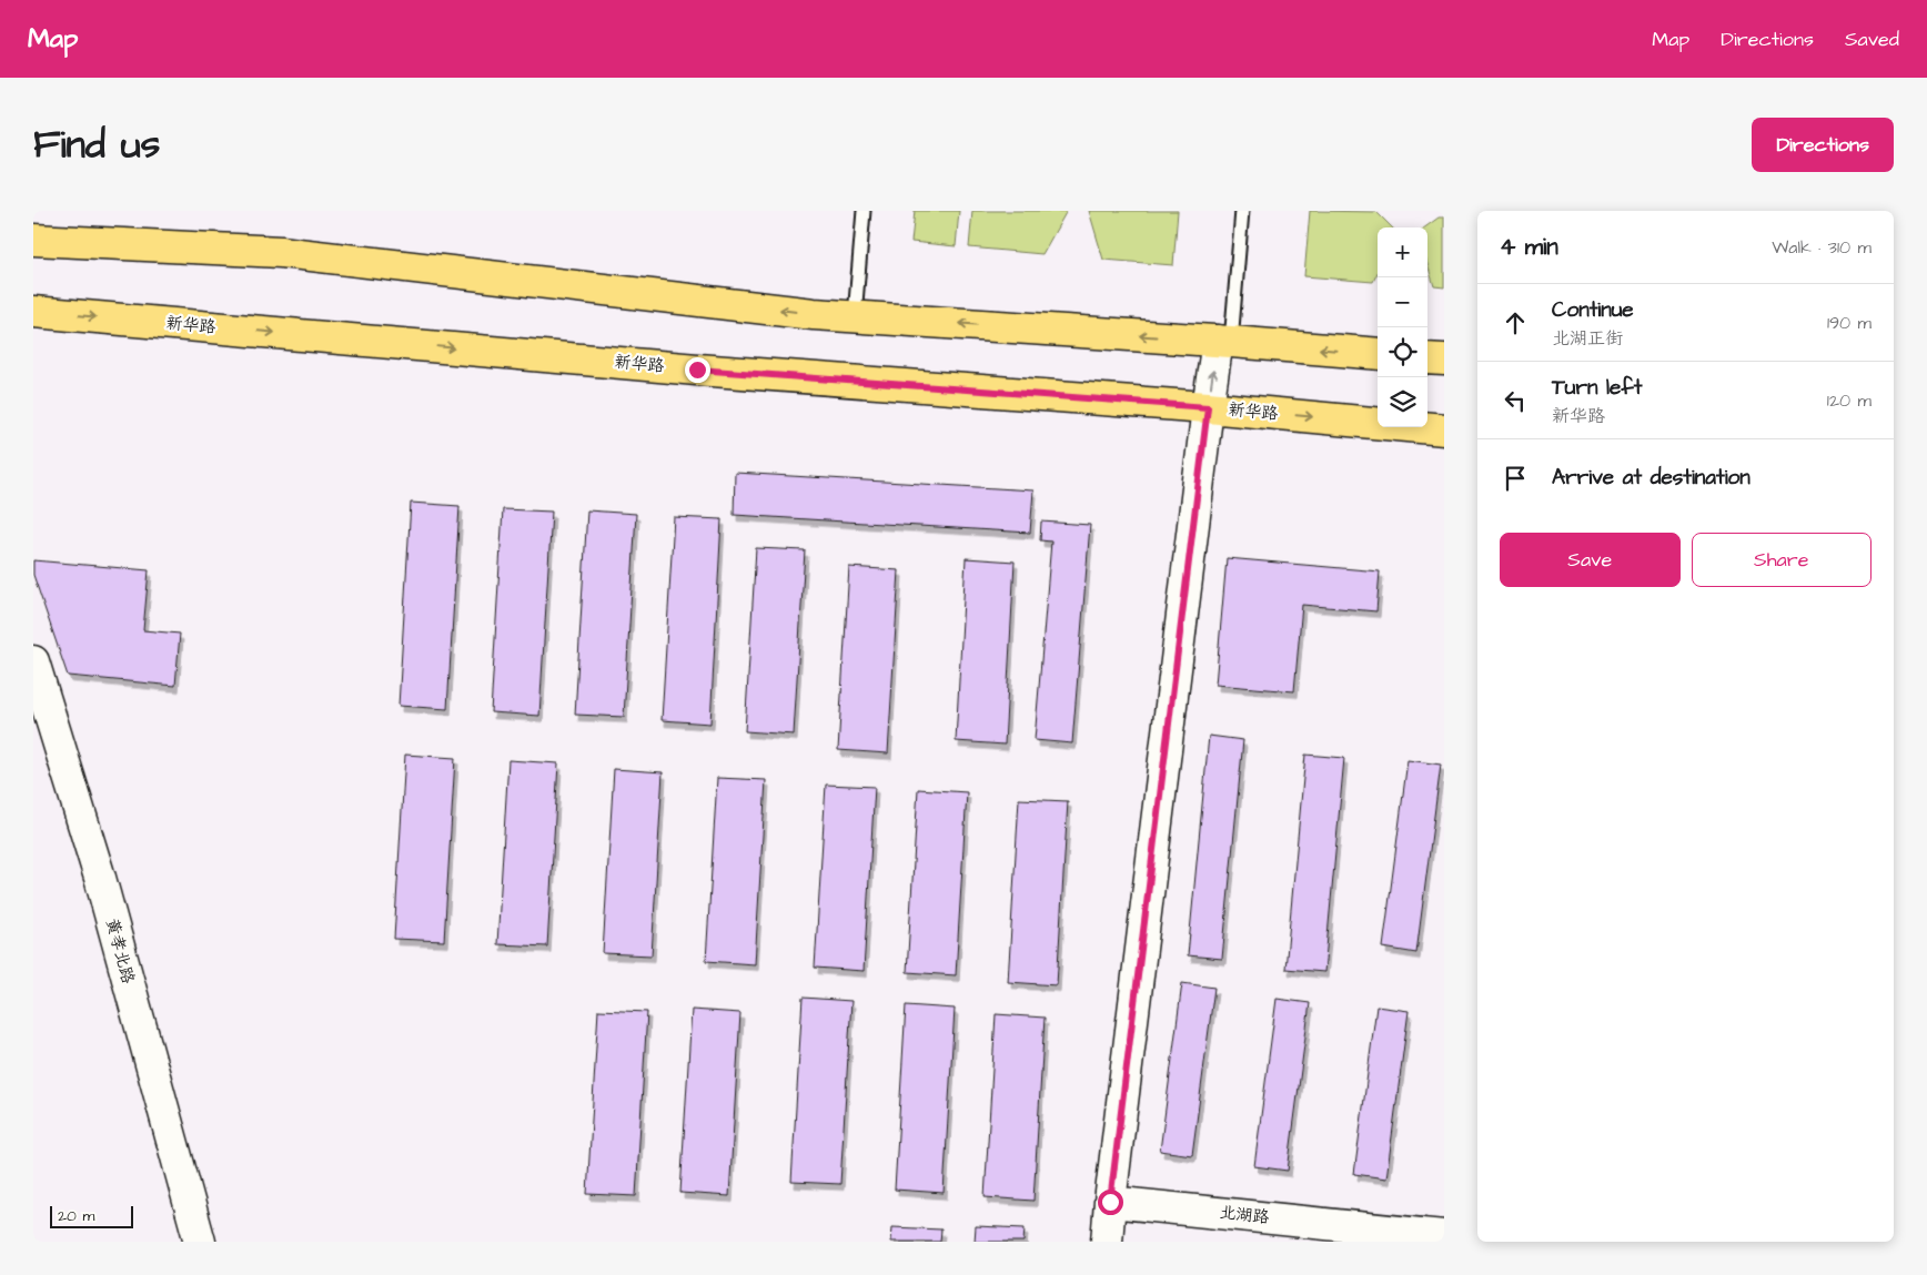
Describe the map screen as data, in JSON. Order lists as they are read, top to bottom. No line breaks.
{"streets":{"main road":["新华路"],"street":["黄孝北路","北湖路"]},"scale_bar":"20 m","page":{"header":"Map","nav":["Map","Directions","Saved"],"title":"Find us","buttons":["Directions",["Save","Share"]],"heading":["4 min","Walk · 310 m"],"map_buttons":["+","−"],"list":[["Continue","北湖正街","190 m"],["Turn left","新华路","120 m"],"Arrive at destination"],"scale":"20 m"}}
